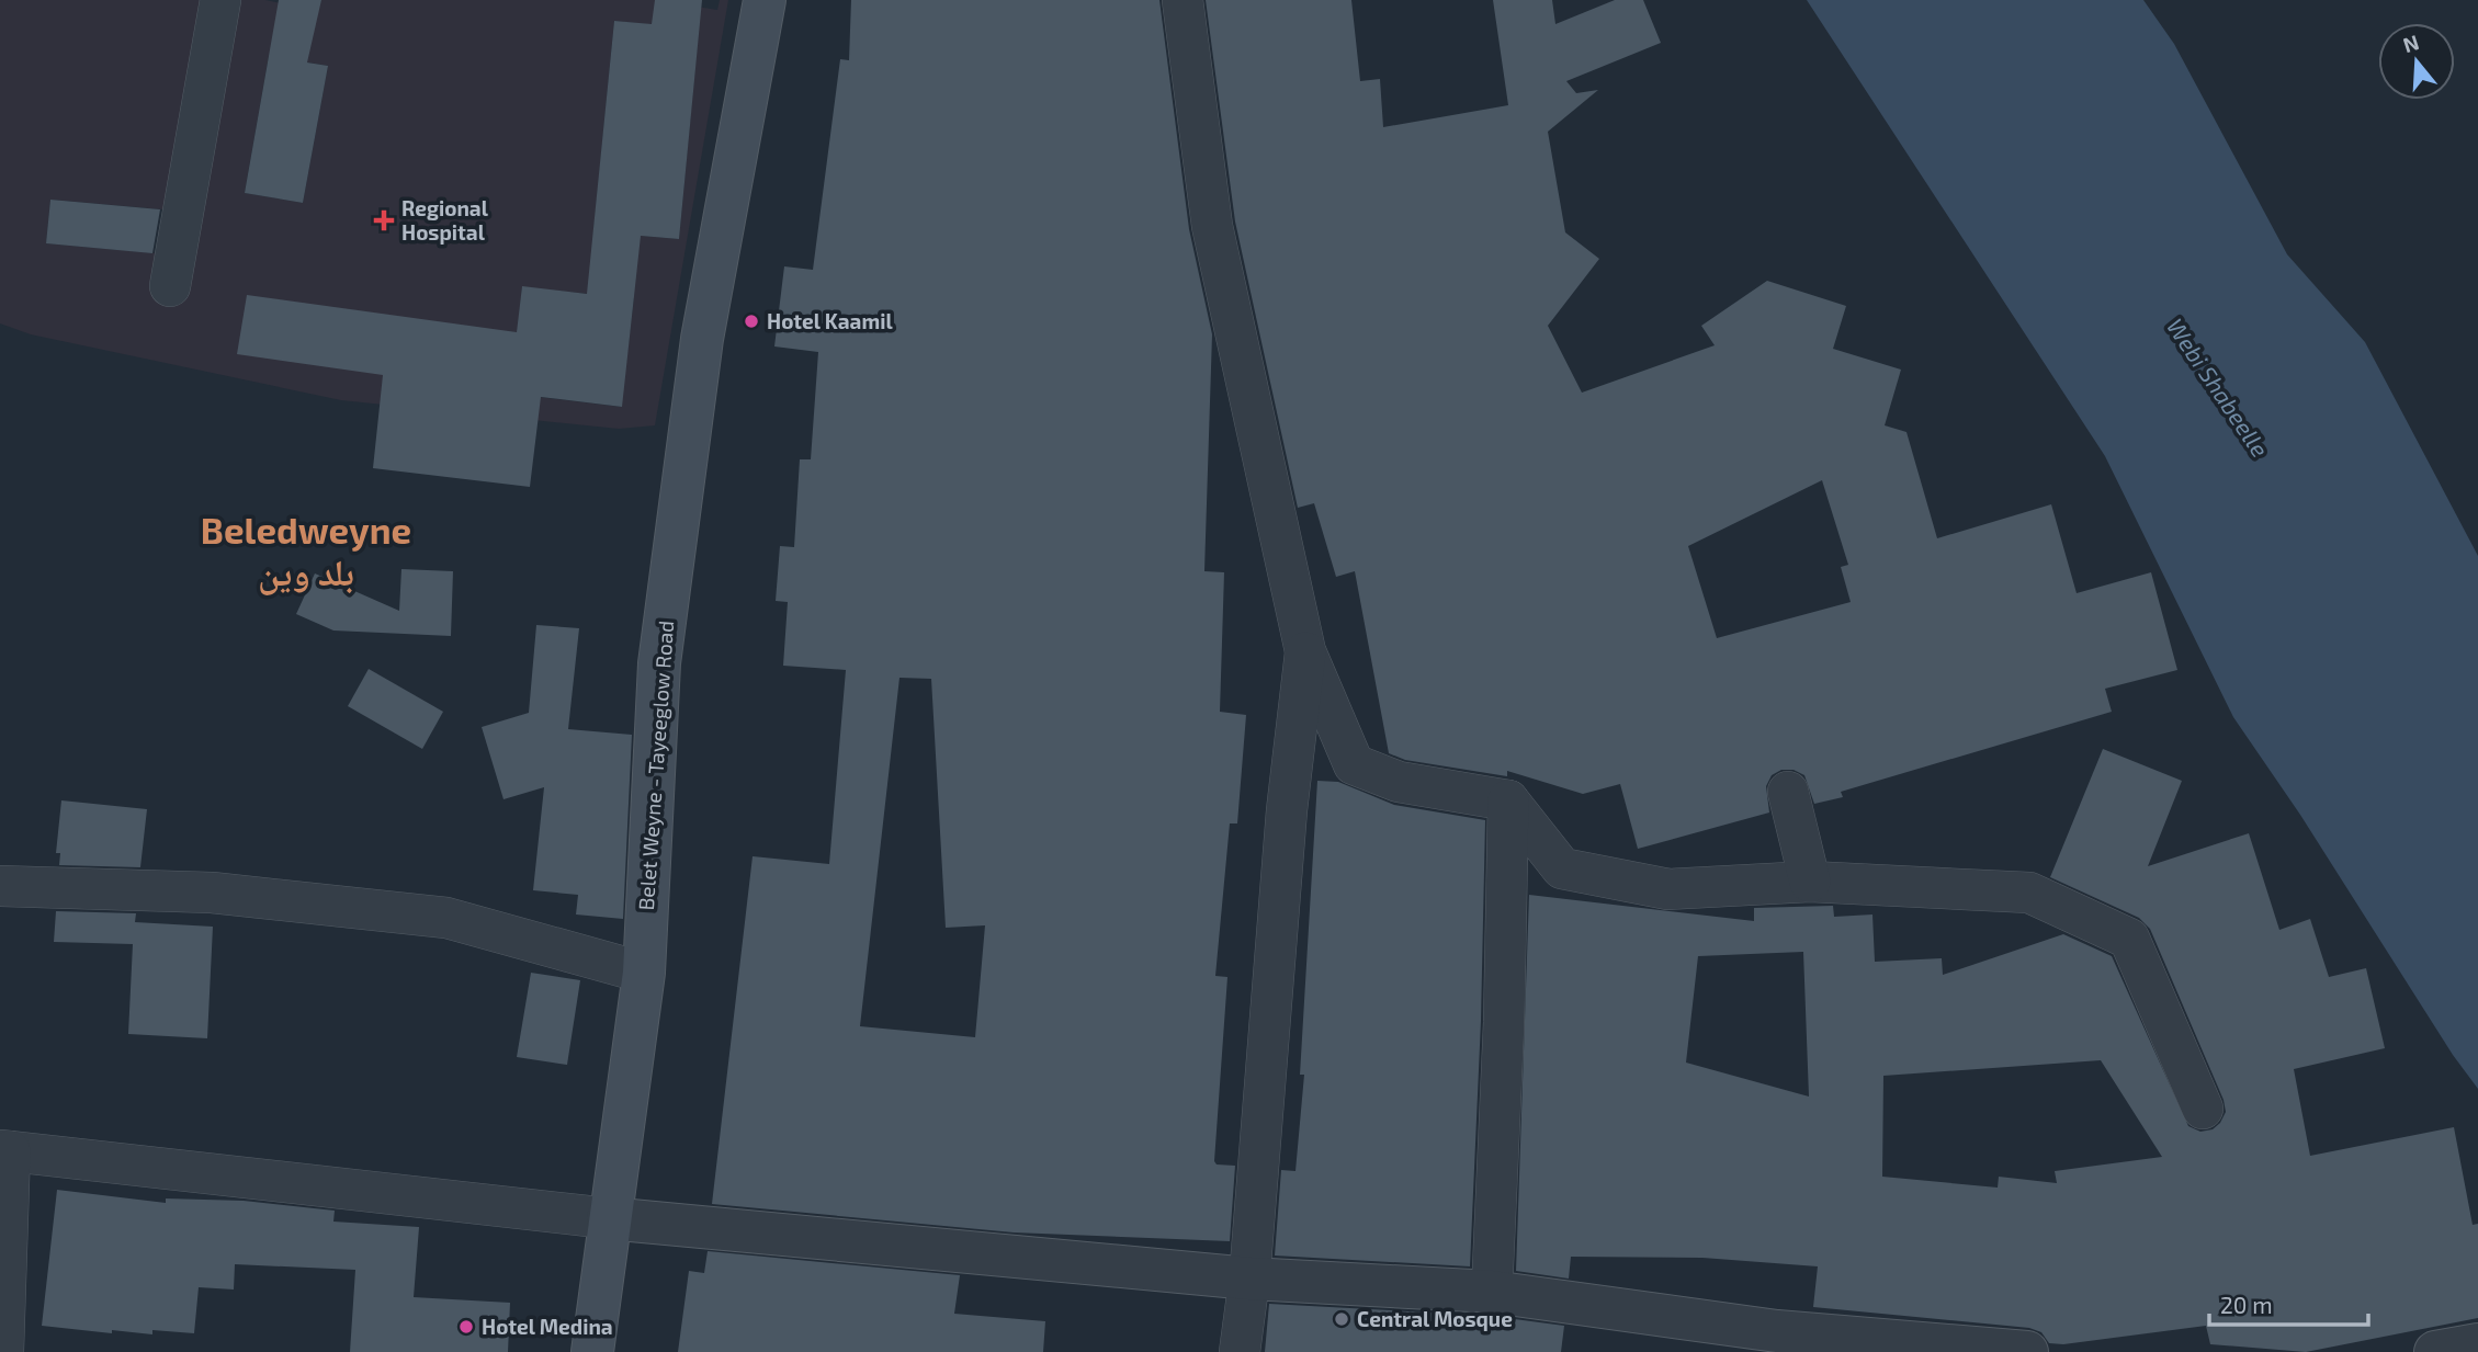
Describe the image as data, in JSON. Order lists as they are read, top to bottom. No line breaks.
{"streets":{"main road":["Belet Weyne - Tayeeglow Road"]},"districts":["Beledweyne بلد وين"],"water":["Webi Shabeelle"],"places":{"health":["Regional Hospital"],"other":["Hotel Kaamil","Central Mosque","Hotel Medina"]},"scale_bar":"20 m","north":"top"}
